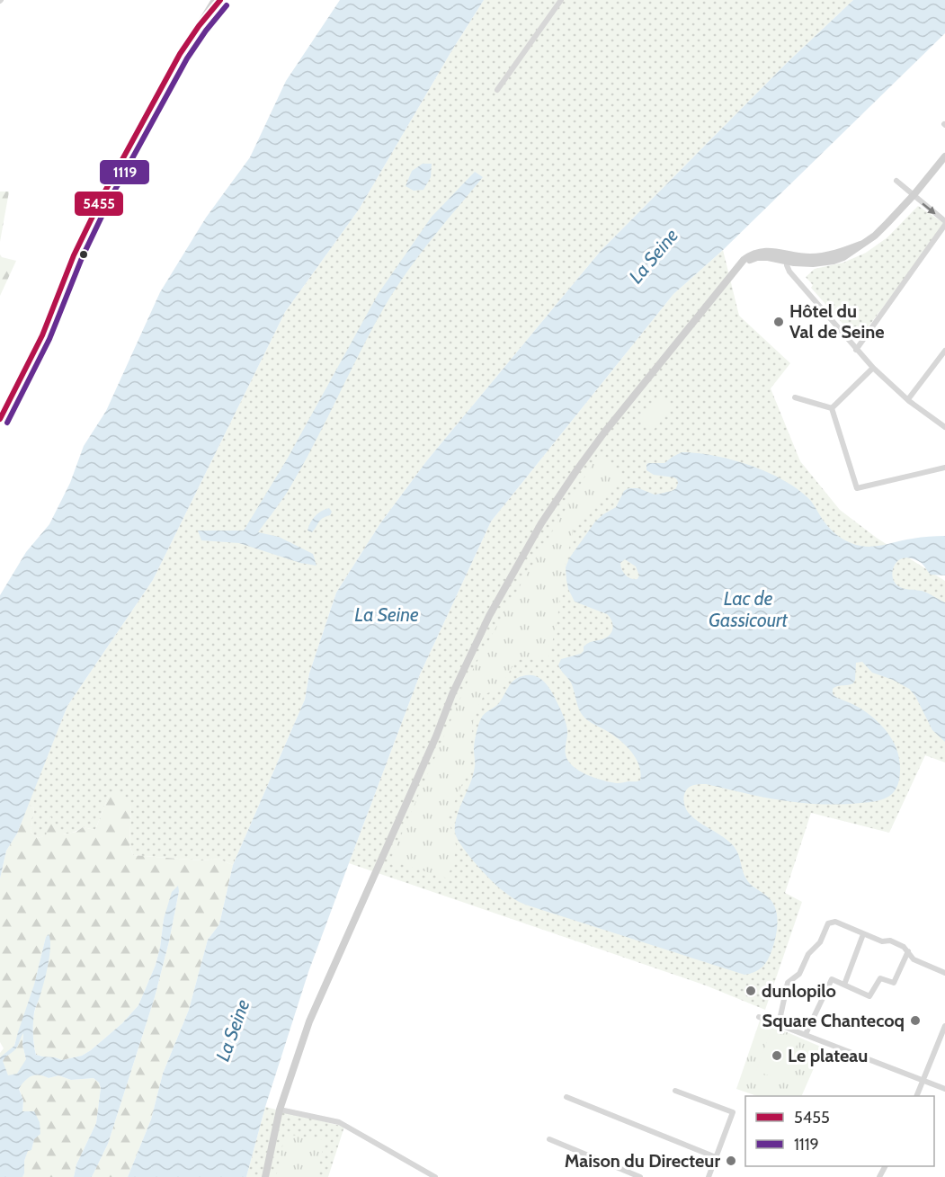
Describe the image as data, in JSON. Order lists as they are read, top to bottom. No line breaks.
{"water":["La Seine","Lac de Gassicourt"],"places":["Hôtel du Val de Seine","dunlopilo","Square Chantecoq","Le plateau","Maison du Directeur"],"lines":["transit line 5455","transit line 1119"],"legend":["5455","1119"]}
